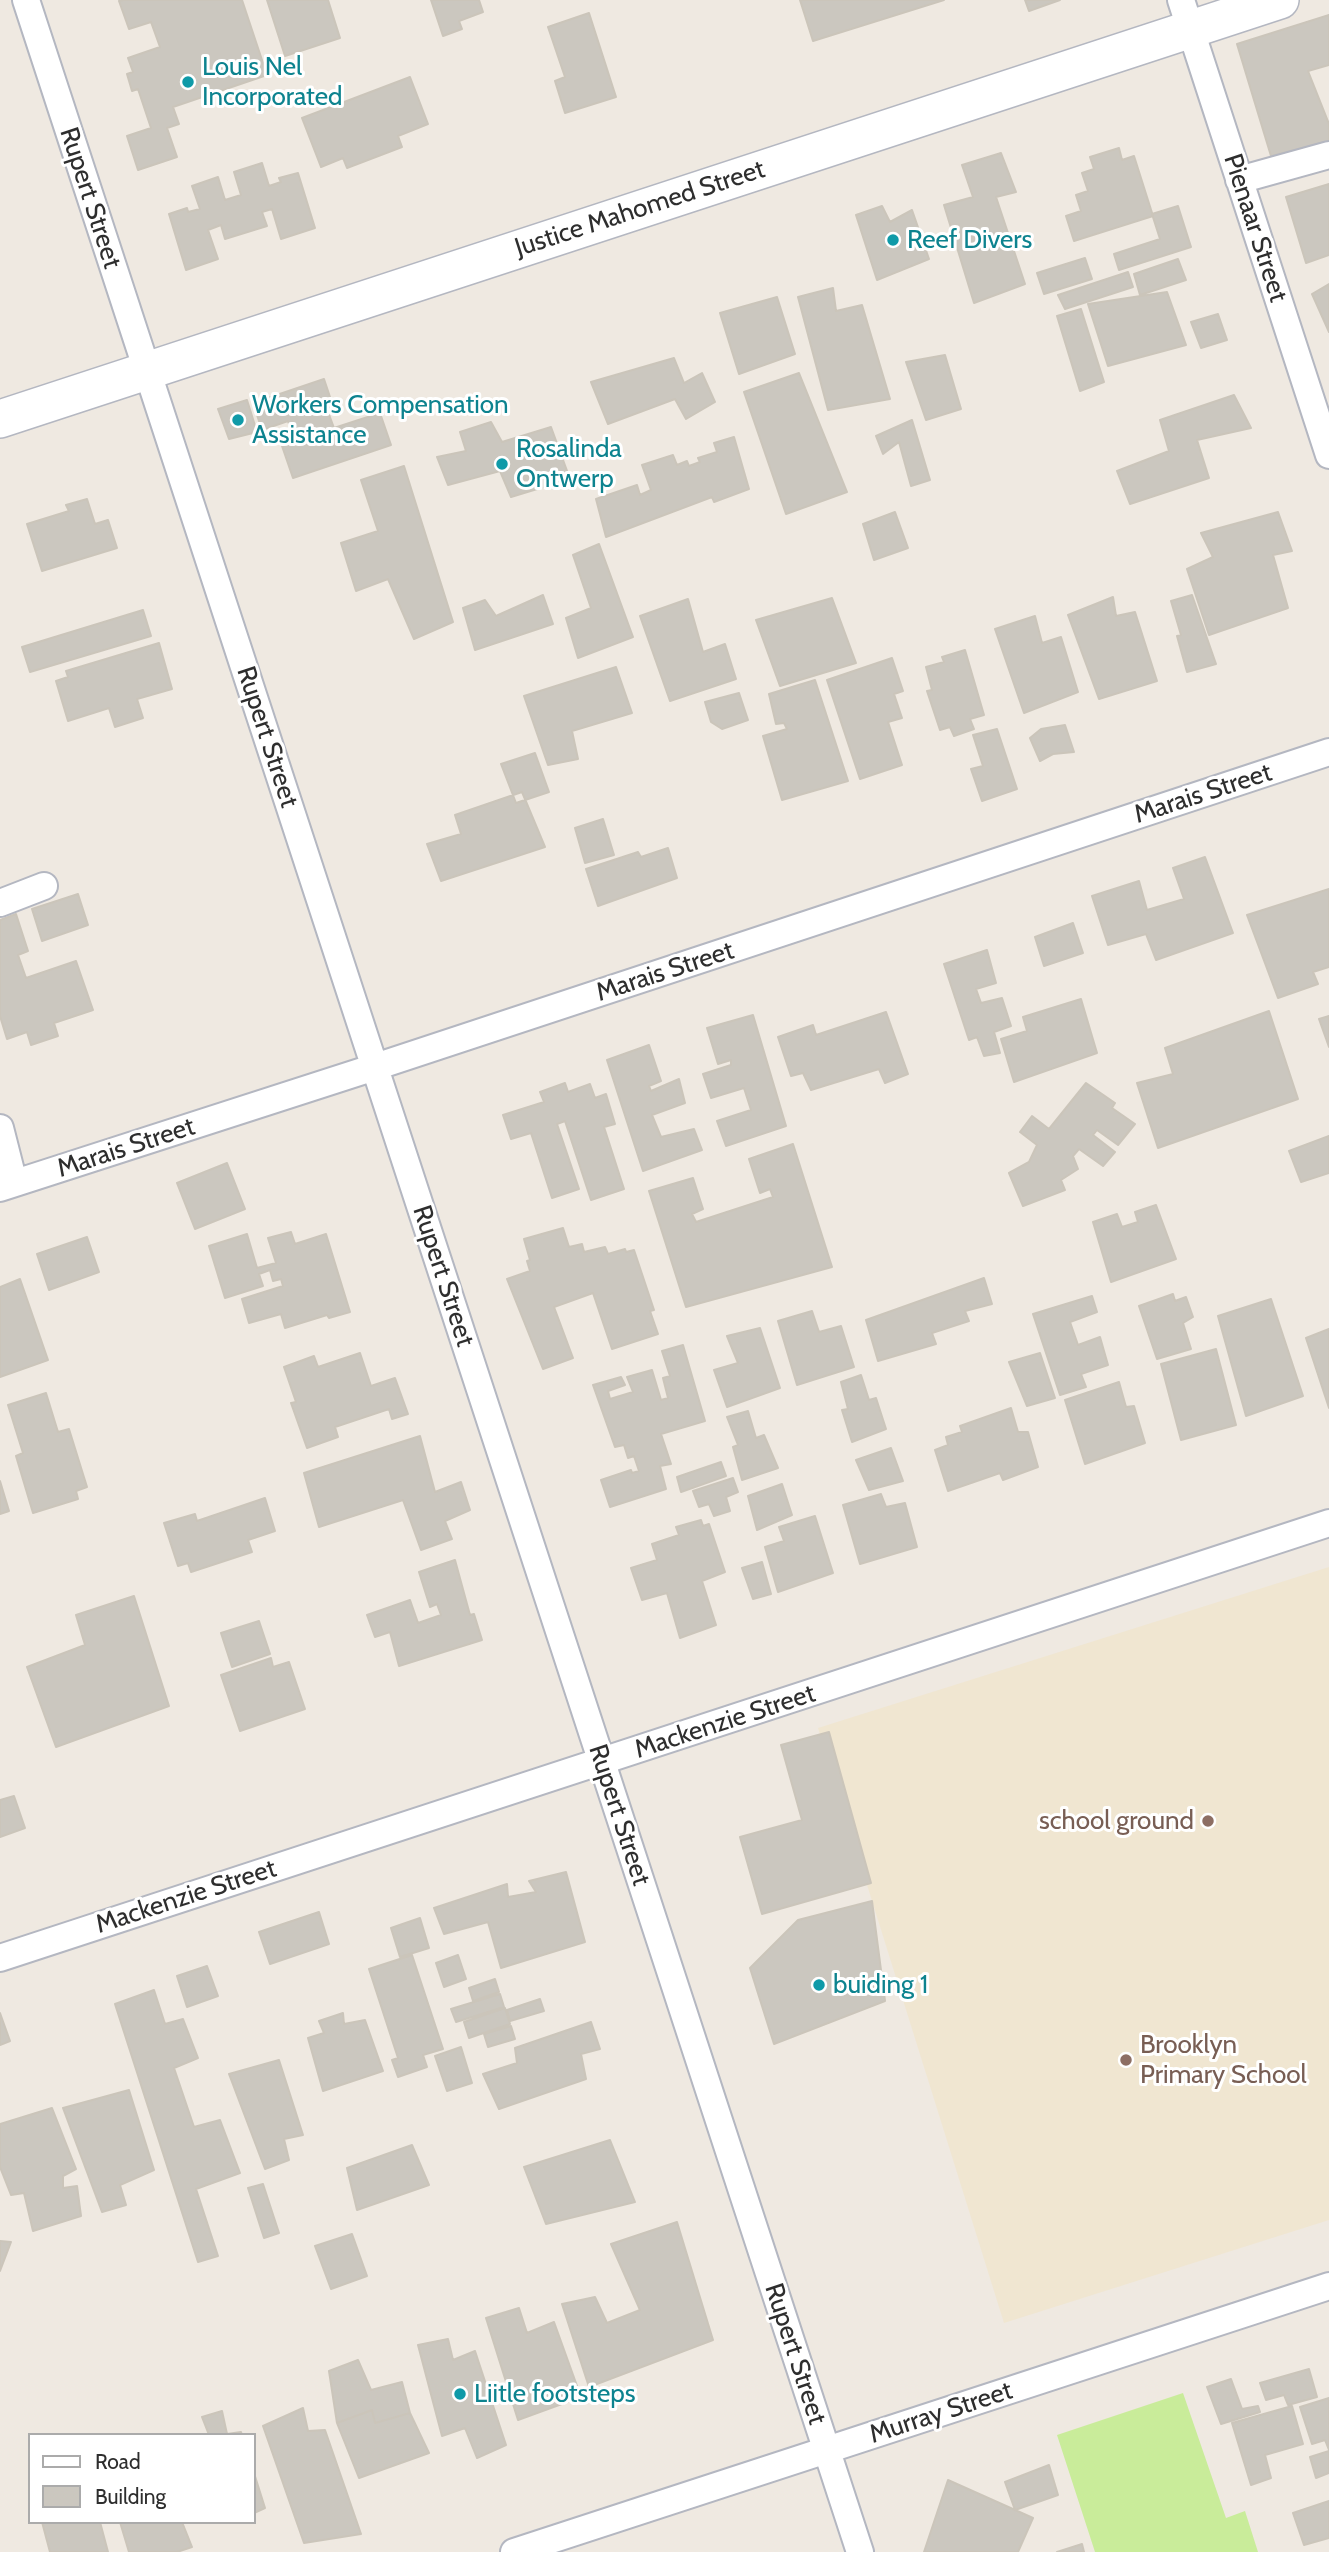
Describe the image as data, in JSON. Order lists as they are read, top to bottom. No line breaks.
{"streets":{"main road":["Justice Mahomed Street"],"street":["Rupert Street","Pienaar Street","Marais Street","Mackenzie Street","Murray Street"]},"crossings":[["Rupert Street","Justice Mahomed Street"],["Rupert Street","Marais Street"],["Rupert Street","Mackenzie Street"],["Rupert Street","Murray Street"],["Justice Mahomed Street","Pienaar Street"]],"places":["Louis Nel Incorporated","Reef Divers","Workers Compensation Assistance","Rosalinda Ontwerp","school ground","buiding 1","Brooklyn Primary School","Liitle footsteps"],"legend":["Road","Building"]}
